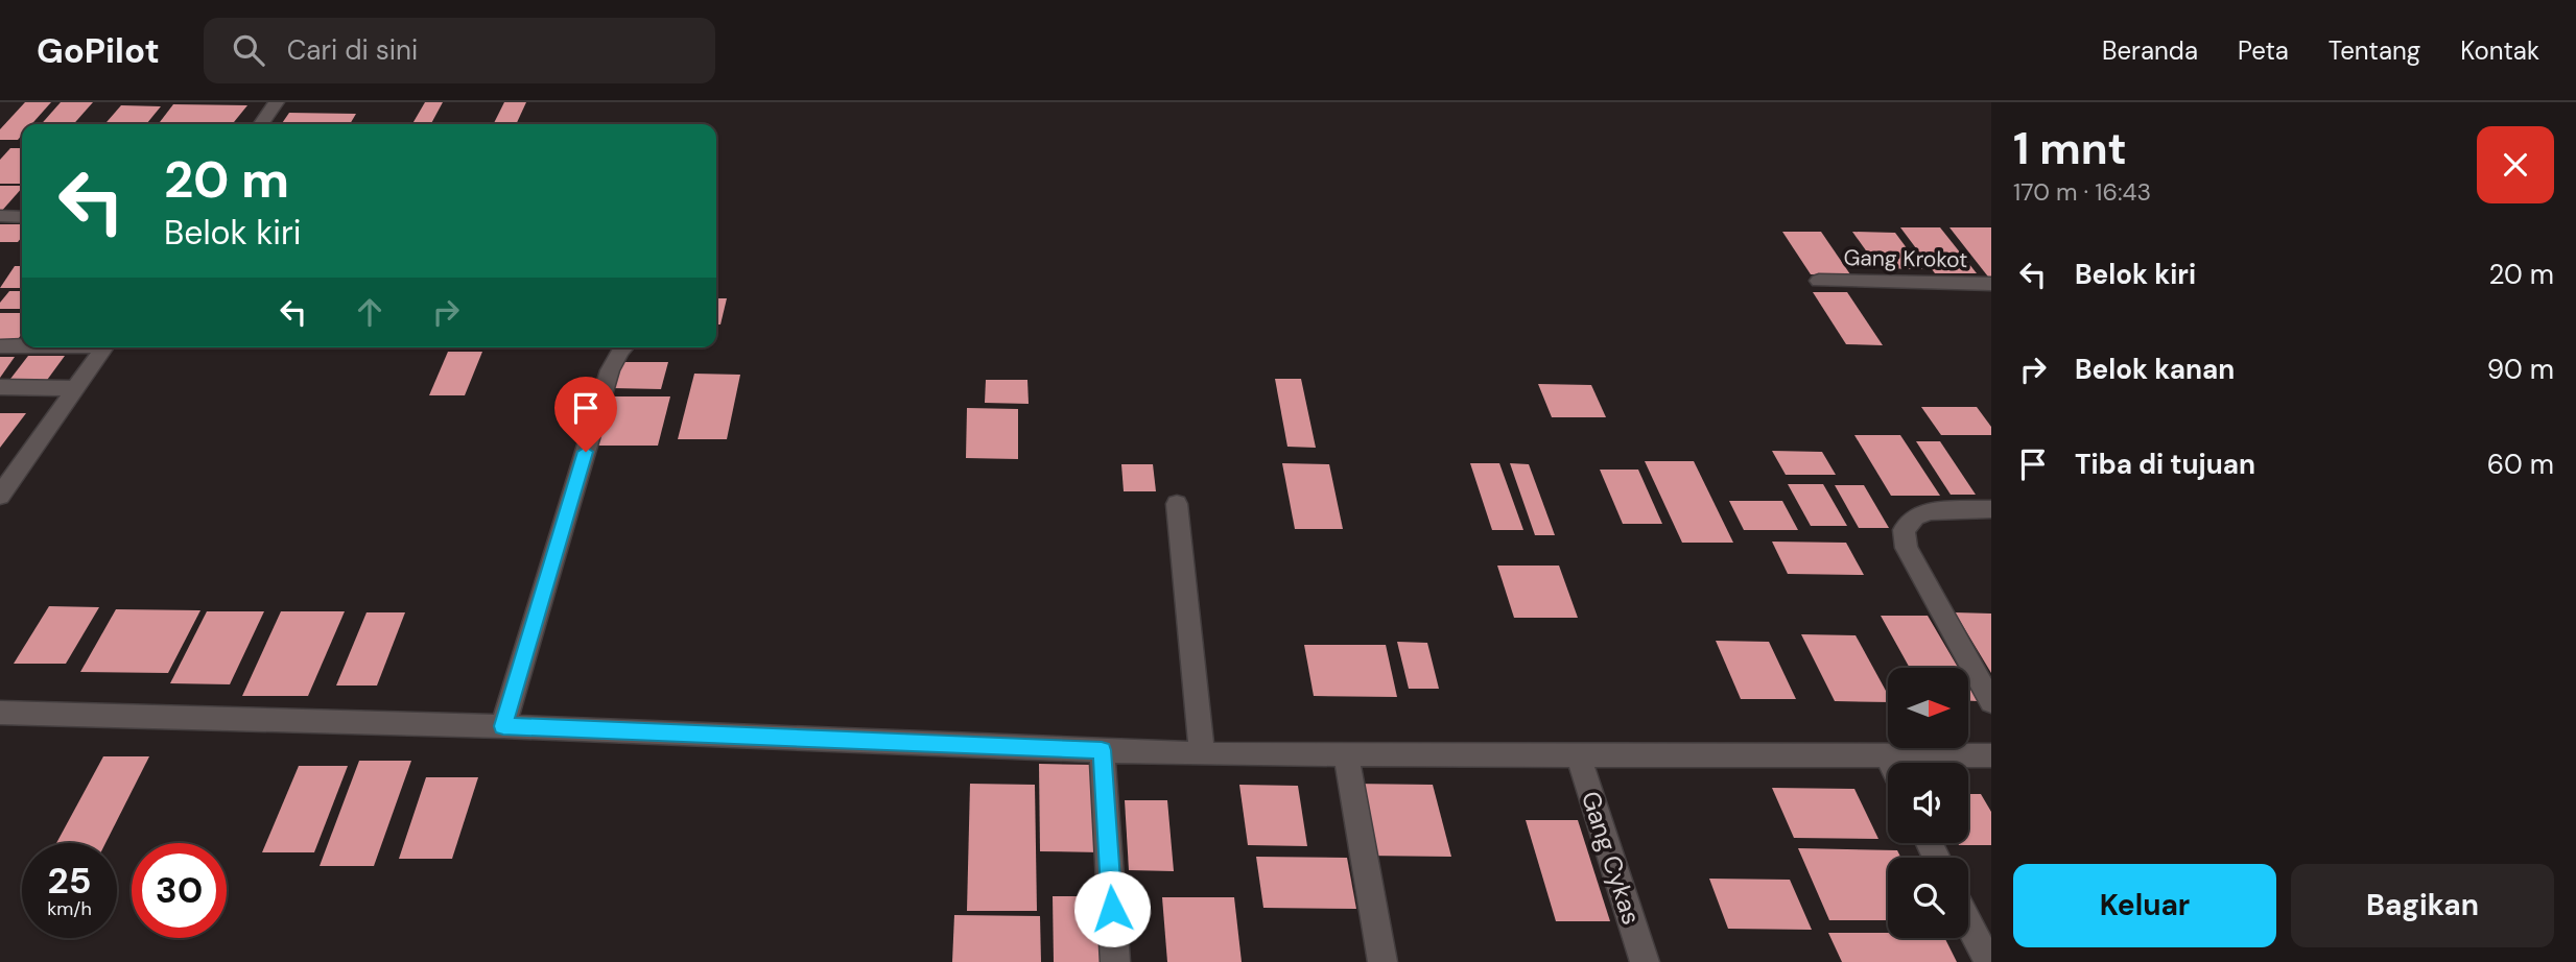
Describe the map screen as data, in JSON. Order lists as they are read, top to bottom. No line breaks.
{"streets":{"street":["Gang Krokot","Gang Cykas"]},"north":"right","page":{"header":"GoPilot","search":"Cari di sini","nav":["Beranda","Peta","Tentang","Kontak"],"heading":["1 mnt","170 m · 16:43"],"turn":["20 m","Belok kiri"],"list":[{"name":"Belok kiri","value":"20 m"},{"name":"Belok kanan","value":"90 m"},{"name":"Tiba di tujuan","value":"60 m"}],"speed":"25 km/h","limit":"30","buttons":["Keluar","Bagikan"]}}
